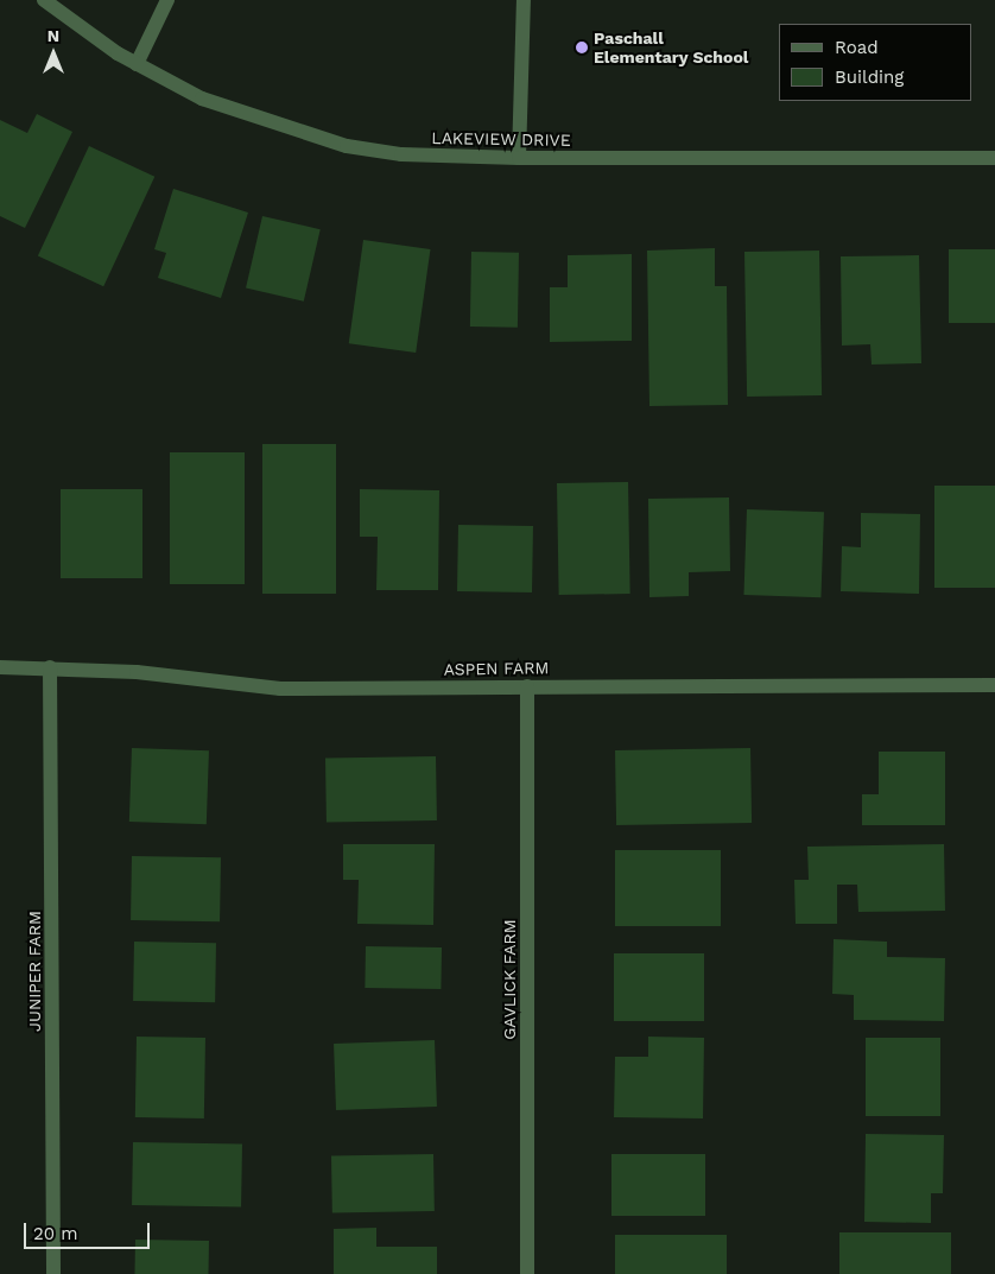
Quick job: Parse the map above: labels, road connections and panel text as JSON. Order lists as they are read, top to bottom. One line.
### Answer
{"streets":{"street":["LAKEVIEW DRIVE","ASPEN FARM","JUNIPER FARM","GAVLICK FARM"]},"crossings":[["ASPEN FARM","JUNIPER FARM"],["ASPEN FARM","GAVLICK FARM"]],"places":["Paschall Elementary School"],"legend":["Road","Building"],"scale_bar":"20 m","north":"top"}
